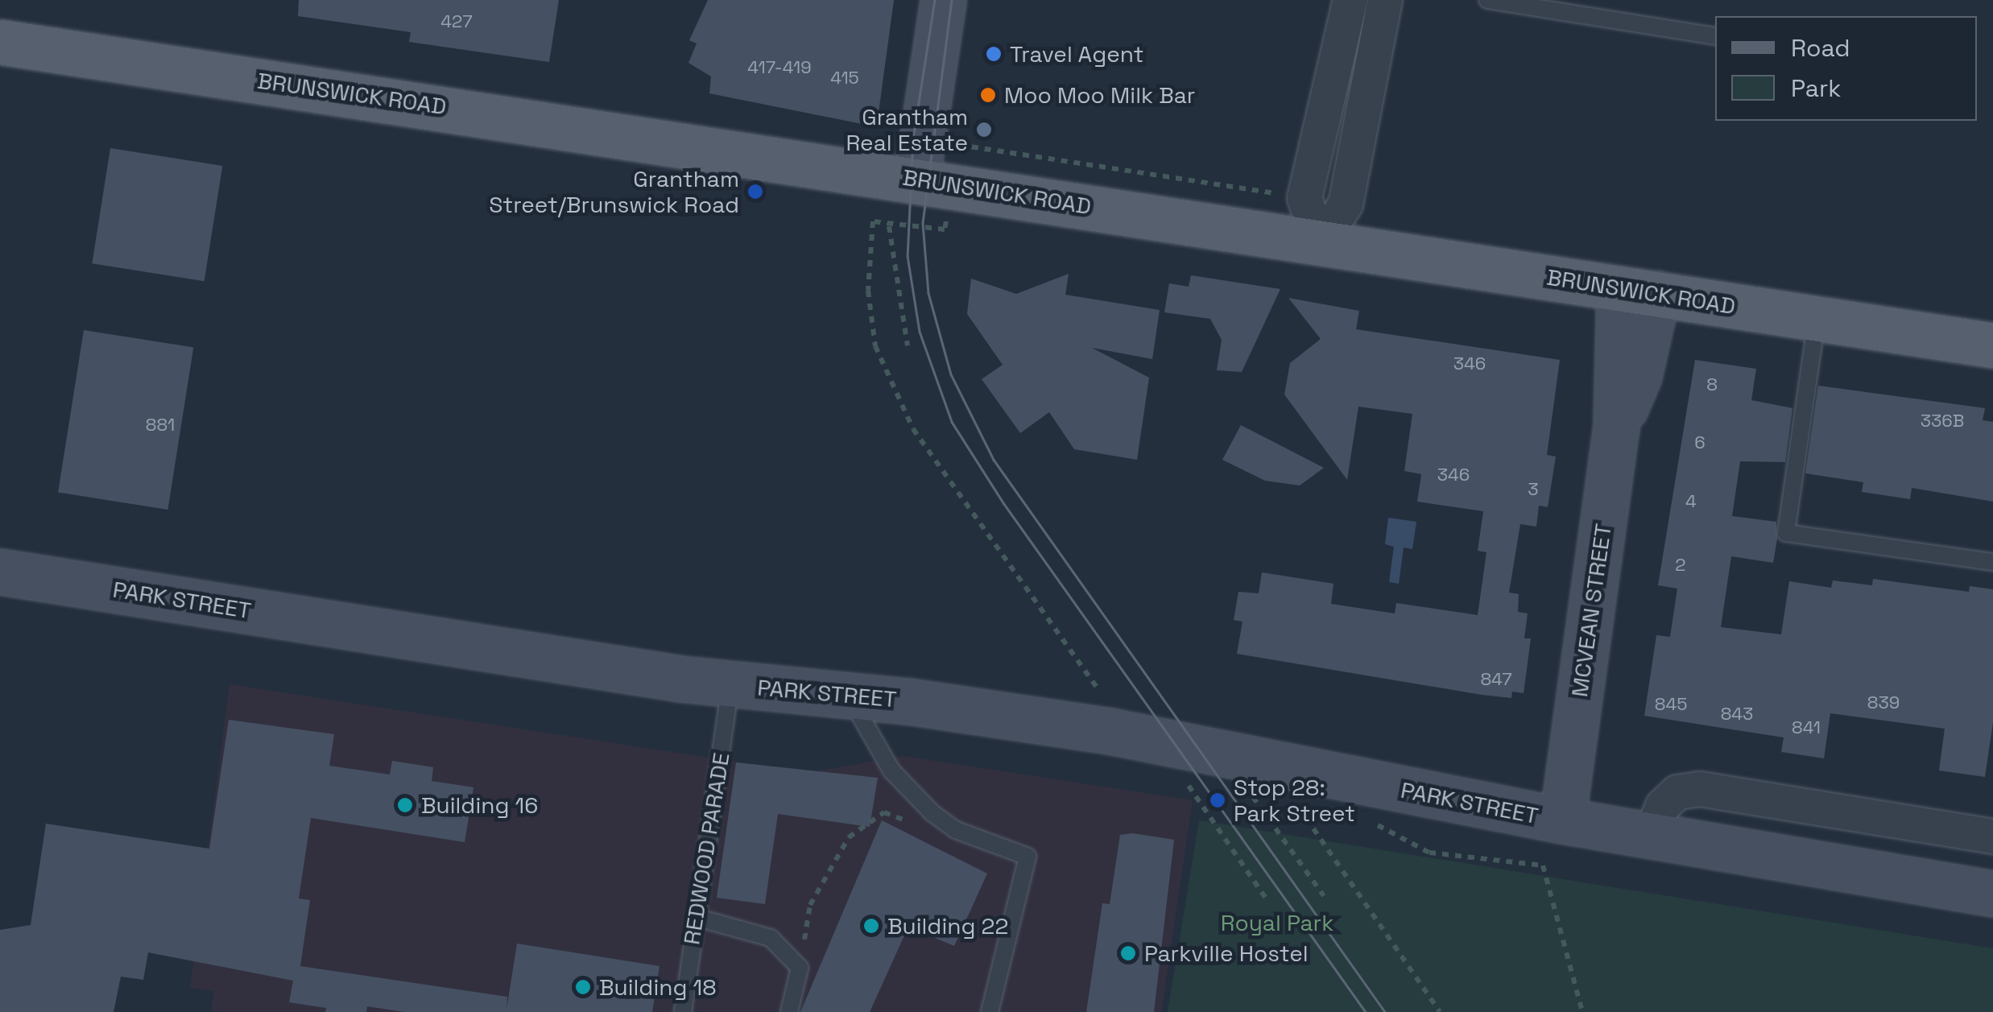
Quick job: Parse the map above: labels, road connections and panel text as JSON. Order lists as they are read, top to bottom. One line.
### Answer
{"streets":{"main road":["BRUNSWICK ROAD"],"street":["PARK STREET","MCVEAN STREET"],"lane":["REDWOOD PARADE"]},"crossings":[["BRUNSWICK ROAD","MCVEAN STREET"],["PARK STREET","MCVEAN STREET"],["PARK STREET","REDWOOD PARADE"]],"parks":["Royal Park"],"places":["Travel Agent","Moo Moo Milk Bar","Grantham Real Estate","Grantham Street/Brunswick Road","Stop 28: Park Street","Building 16","Building 22","Parkville Hostel","Building 18"],"house_numbers":["427","417-419","415","346","8","336B","881","6","346","3","4","2","847","839","845","843","841"],"legend":["Road","Park"]}
